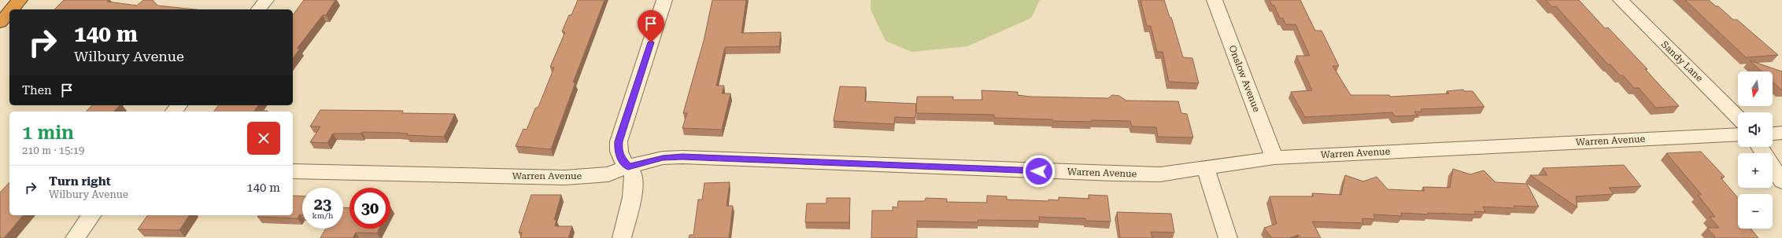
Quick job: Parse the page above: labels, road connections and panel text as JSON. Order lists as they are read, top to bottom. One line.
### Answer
{"streets":{"street":["Sandy Lane","Onslow Avenue","Warren Avenue"]},"crossings":[["Onslow Avenue","Warren Avenue"]],"north":"bottom","page":{"turn":["140 m","Wilbury Avenue"],"map_buttons":["+","−"],"then":"Then","heading":["1 min","210 m · 15:19"],"list":[{"name":"Turn right","note":"Wilbury Avenue","value":"140 m"}],"speed":"23 km/h","limit":"30"}}
